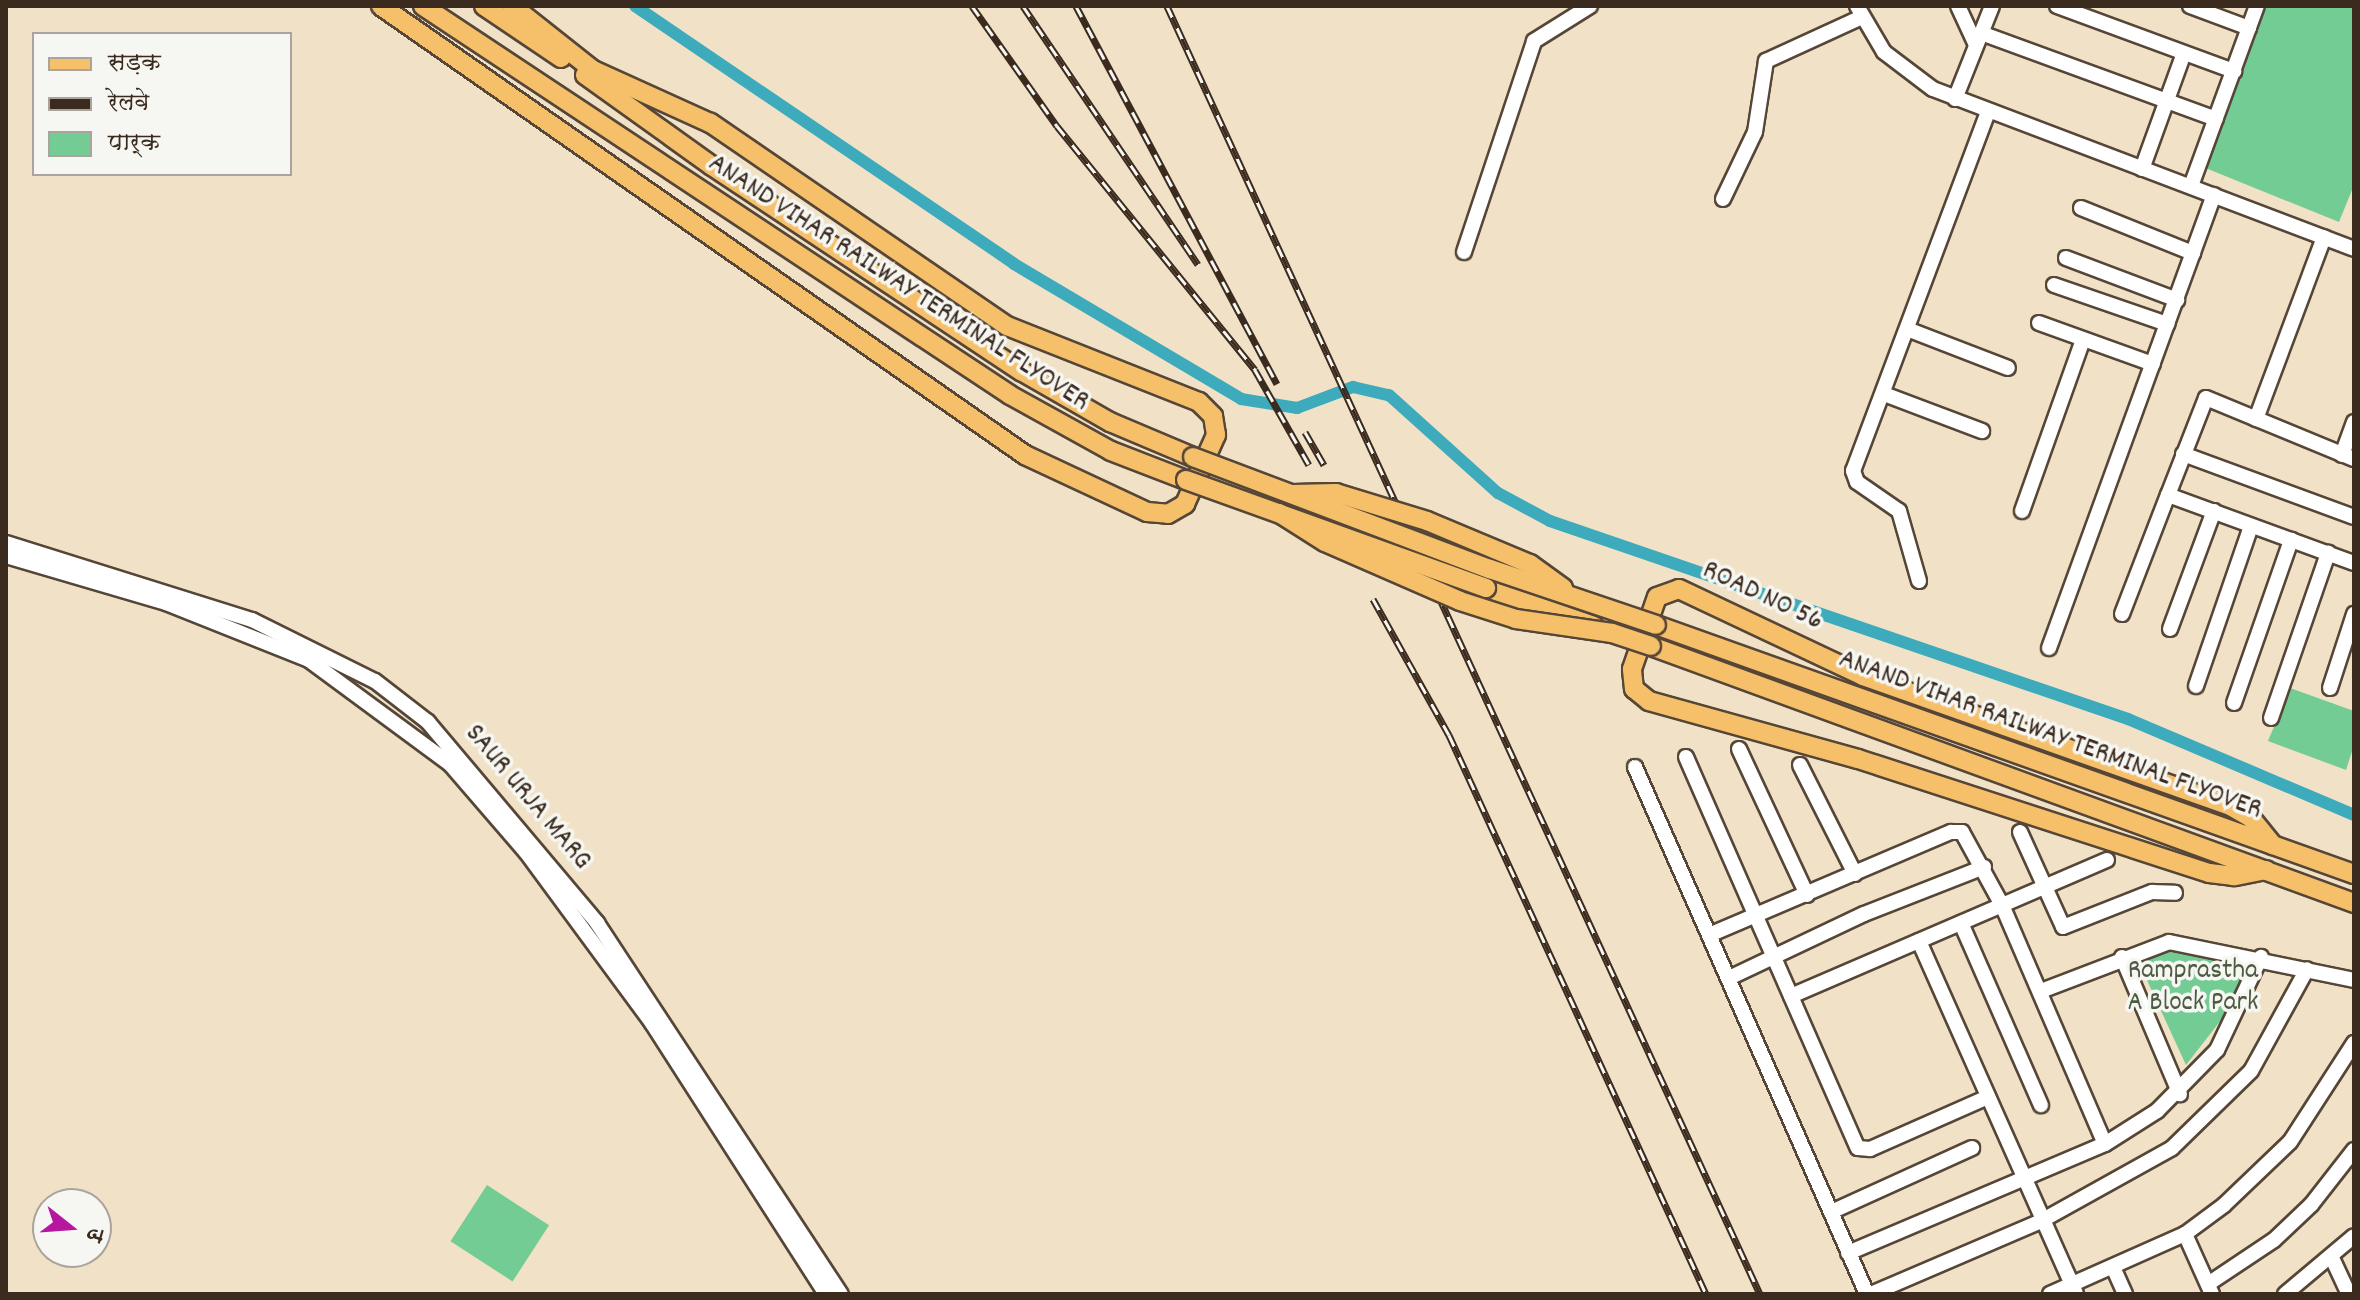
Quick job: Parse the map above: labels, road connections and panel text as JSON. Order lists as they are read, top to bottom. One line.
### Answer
{"streets":{"main road":["ANAND VIHAR RAILWAY TERMINAL FLYOVER","ROAD NO 56"],"street":["SAUR URJA MARG"]},"crossings":[["ANAND VIHAR RAILWAY TERMINAL FLYOVER","ROAD NO 56"]],"parks":["Ramprastha A Block Park"],"legend":["सड़क","रेलवे","पार्क"],"north":"right"}
